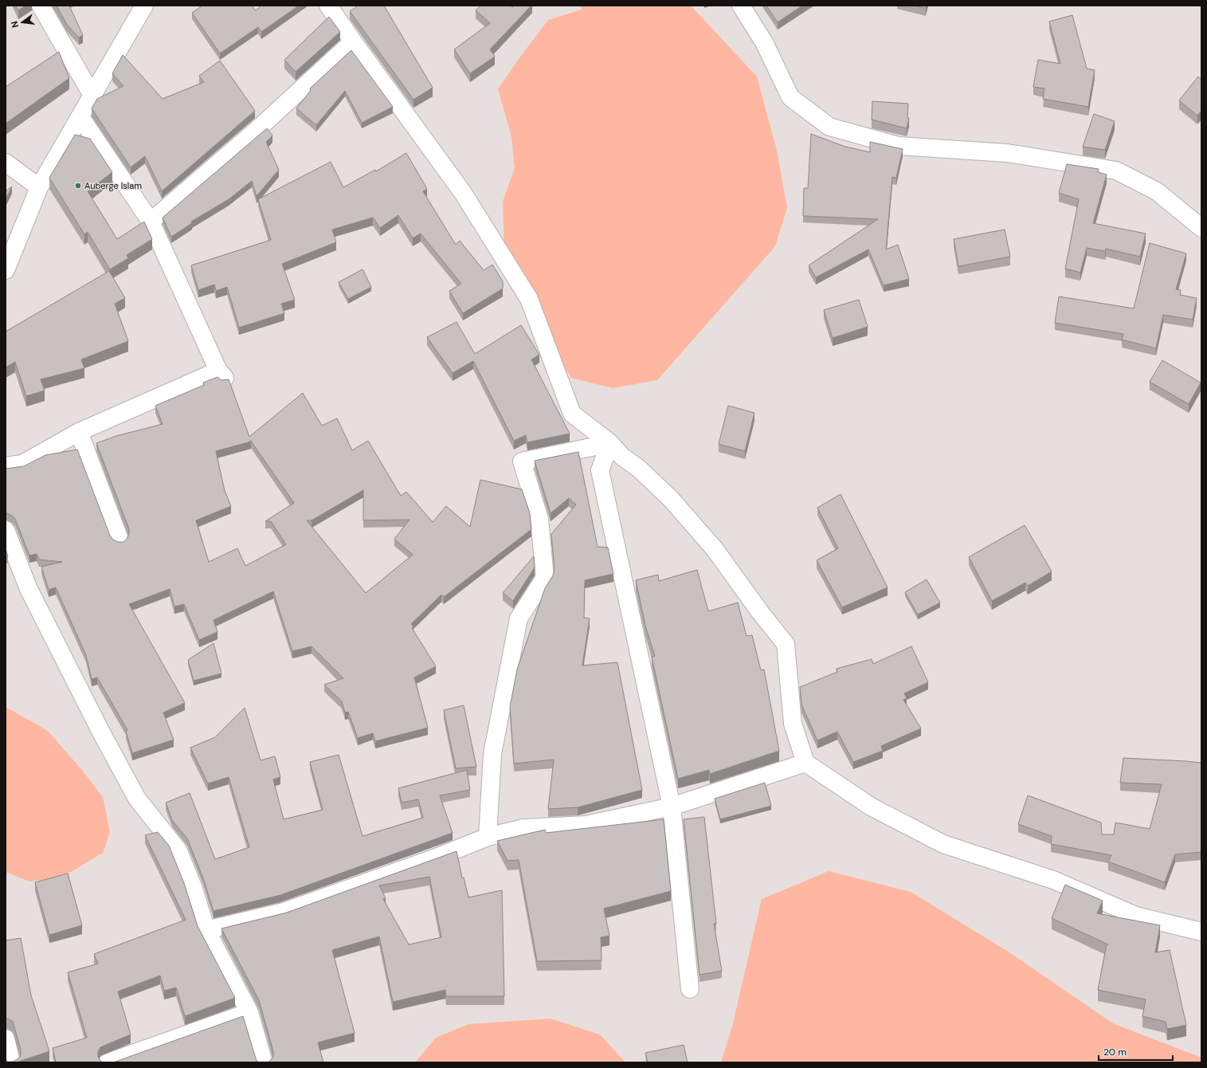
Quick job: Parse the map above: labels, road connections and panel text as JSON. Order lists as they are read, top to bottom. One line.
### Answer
{"places":["Auberge Islam"],"scale_bar":"20 m","north":"left"}
